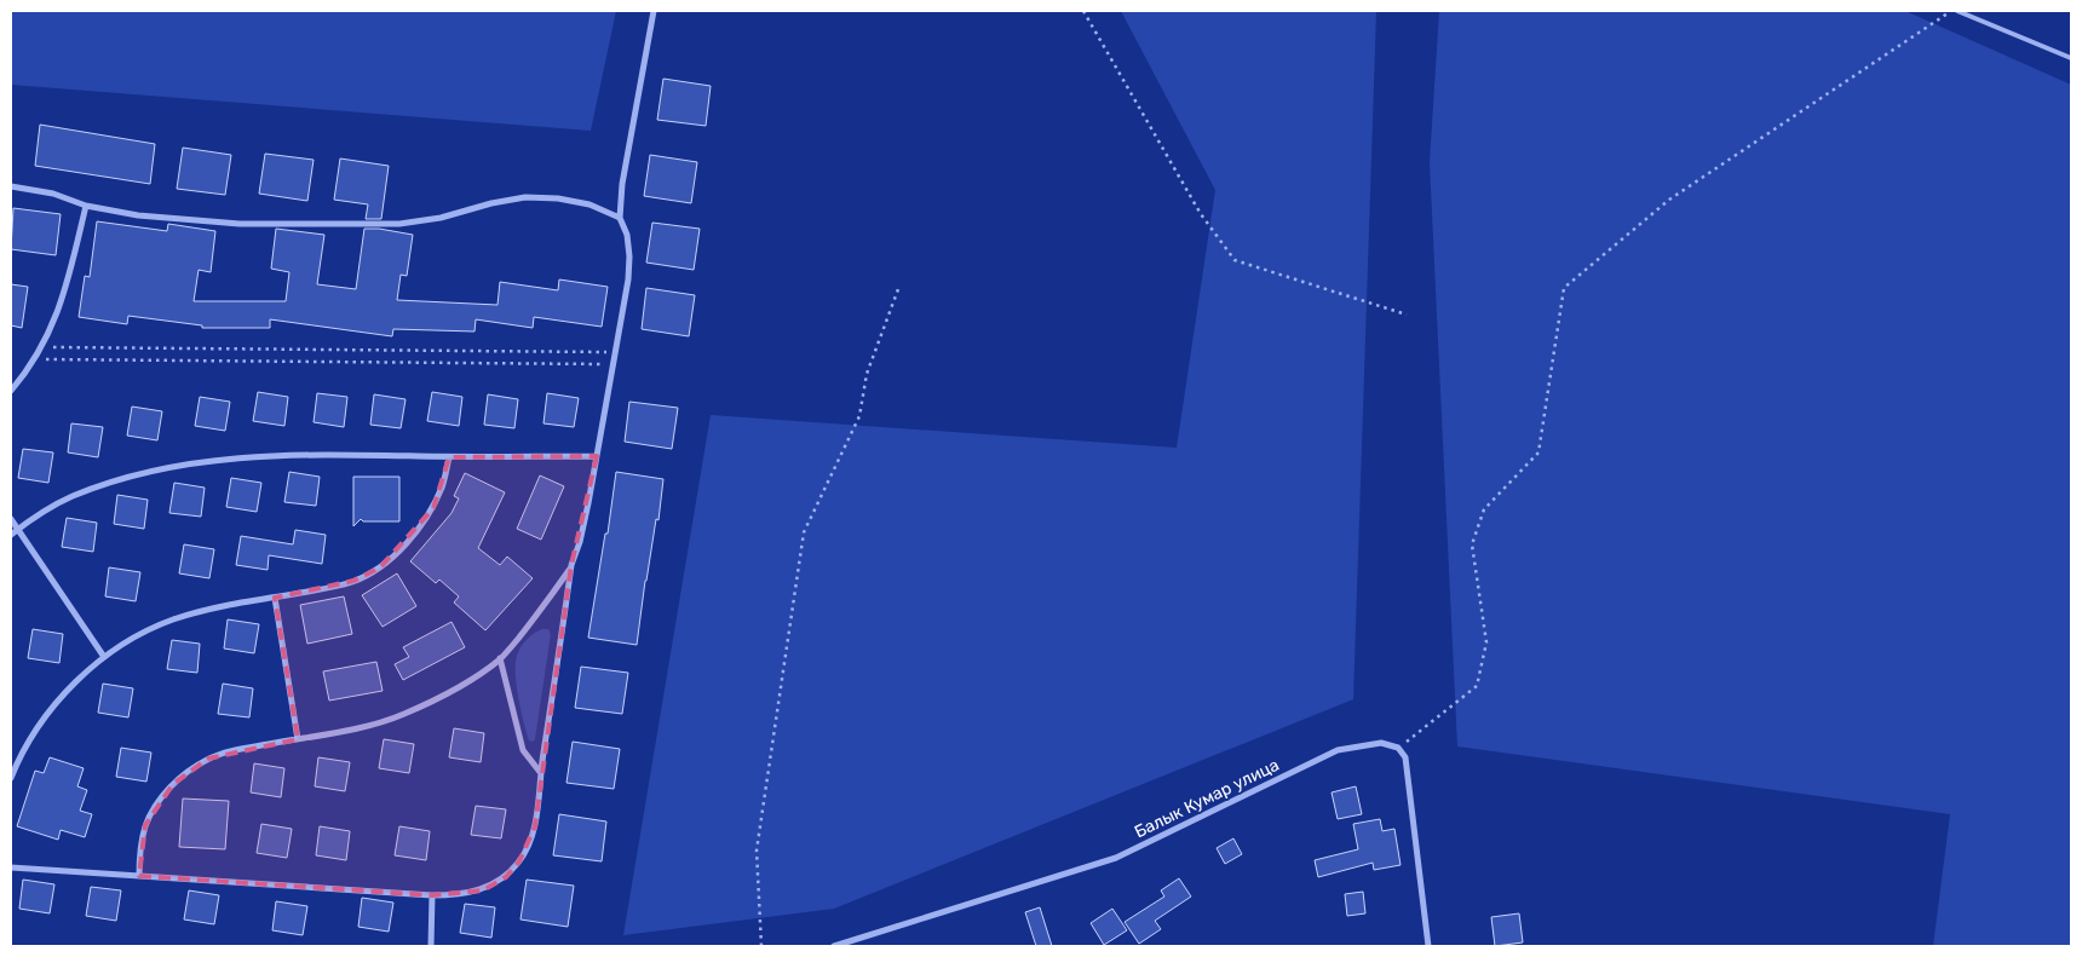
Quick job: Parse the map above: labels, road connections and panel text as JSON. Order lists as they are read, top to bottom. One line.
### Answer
{"streets":{"street":["Балык Кумар улица"]}}
